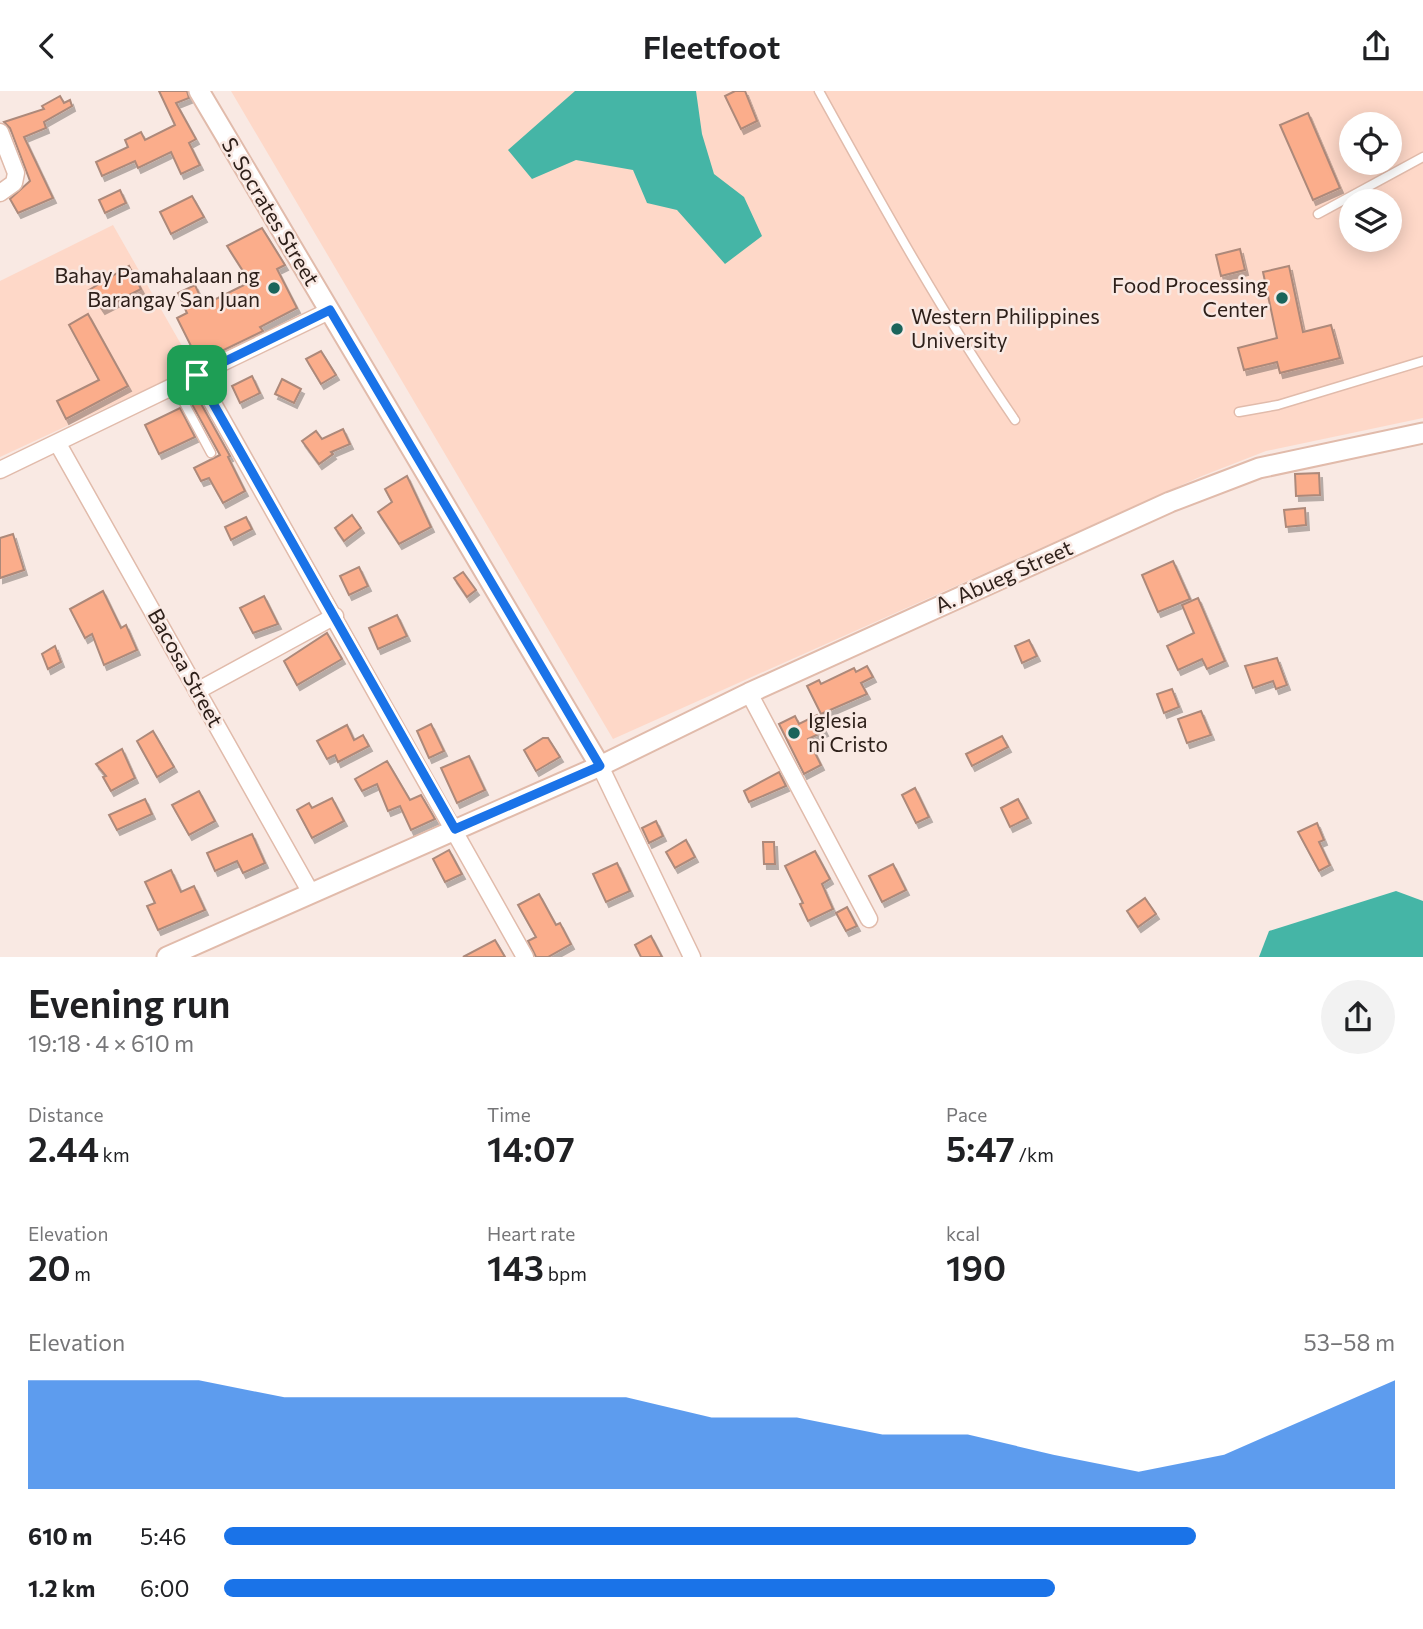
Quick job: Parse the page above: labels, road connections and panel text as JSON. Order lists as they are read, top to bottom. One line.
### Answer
{"streets":{"street":["S. Socrates Street","A. Abueg Street","Bacosa Street"]},"crossings":[["S. Socrates Street","A. Abueg Street"],["A. Abueg Street","Bacosa Street"]],"places":["Bahay Pamahalaan ng Barangay San Juan","Food Processing Center","Western Philippines University","Iglesia ni Cristo"],"page":{"header":"Fleetfoot","heading":["Evening run","19:18 · 4 × 610 m"],"stats":[["Distance","2.44 km"],["Time","14:07"],["Pace","5:47 /km"],["Elevation","20 m"],["Heart rate","143 bpm"],["kcal","190"]],"chart":["Elevation","53–58 m"],"list":[{"name":"610 m","note":"5:46"},{"name":"1.2 km","note":"6:00"}]}}
